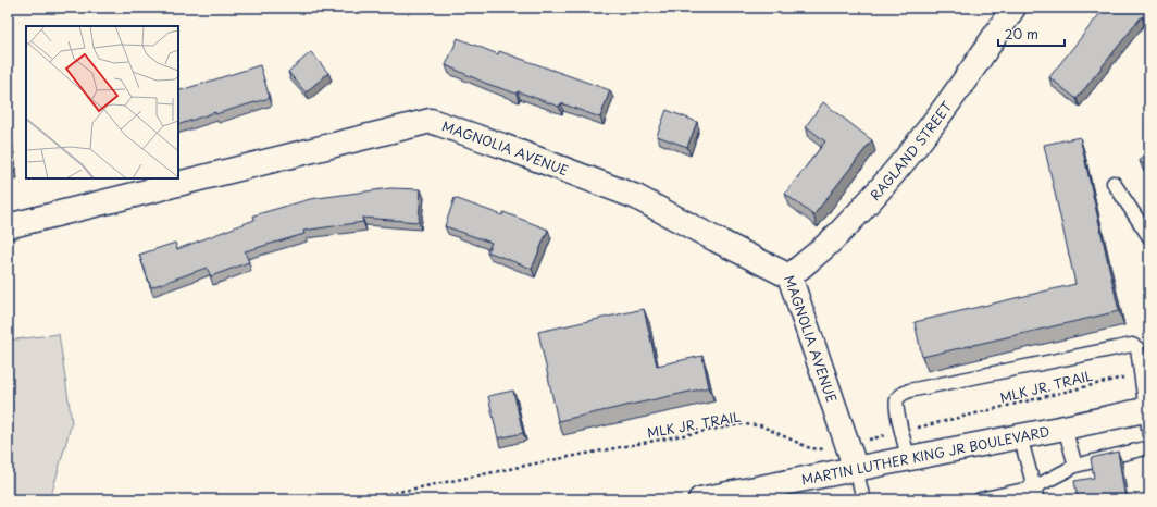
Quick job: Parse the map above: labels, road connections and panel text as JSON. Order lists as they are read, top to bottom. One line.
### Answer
{"streets":{"street":["MAGNOLIA AVENUE","RAGLAND STREET","MARTIN LUTHER KING JR BOULEVARD"],"path":["MLK JR. TRAIL"]},"crossings":[["MAGNOLIA AVENUE","RAGLAND STREET"],["MAGNOLIA AVENUE","MLK JR. TRAIL"],["MAGNOLIA AVENUE","MARTIN LUTHER KING JR BOULEVARD"]],"scale_bar":"20 m"}
